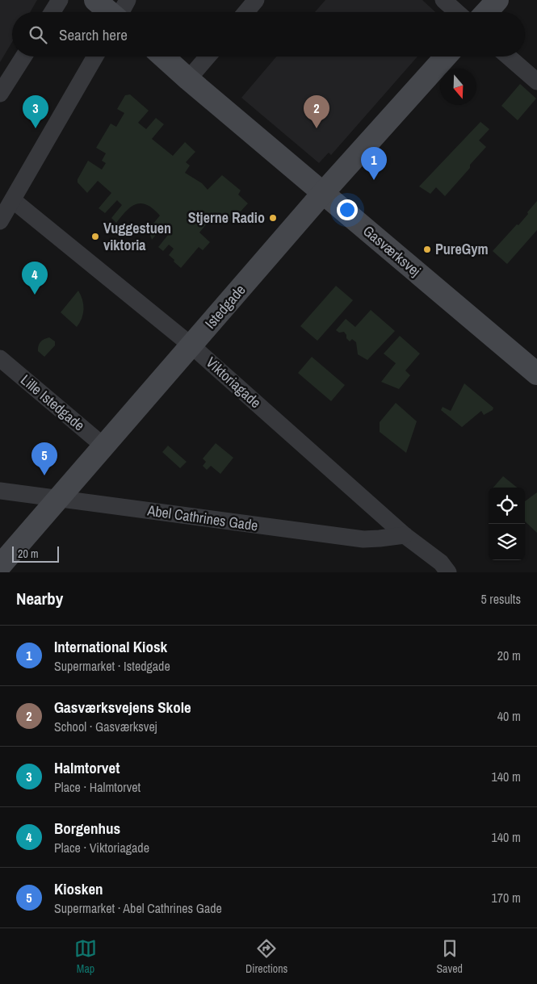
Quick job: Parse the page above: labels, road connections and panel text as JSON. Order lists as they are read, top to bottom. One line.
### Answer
{"streets":{"street":["Gasværksvej","Istedgade","Viktoriagade","Lille Istedgade","Abel Cathrines Gade"]},"crossings":[["Gasværksvej","Istedgade"],["Istedgade","Viktoriagade"],["Istedgade","Lille Istedgade"],["Istedgade","Abel Cathrines Gade"],["Viktoriagade","Abel Cathrines Gade"]],"places":["Stjerne Radio","Vuggestuen viktoria","PureGym"],"scale_bar":"20 m","north":"bottom","page":{"search":"Search here","pins":["2","3","1","4","5"],"scale":"20 m","heading":["Nearby","5 results"],"list":[{"mark":"1","name":"International Kiosk","note":"Supermarket · Istedgade","value":"20 m"},{"mark":"2","name":"Gasværksvejens Skole","note":"School · Gasværksvej","value":"40 m"},{"mark":"3","name":"Halmtorvet","note":"Place · Halmtorvet","value":"140 m"},{"mark":"4","name":"Borgenhus","note":"Place · Viktoriagade","value":"140 m"},{"mark":"5","name":"Kiosken","note":"Supermarket · Abel Cathrines Gade","value":"170 m"}],"nav":["Map","Directions","Saved"]}}
